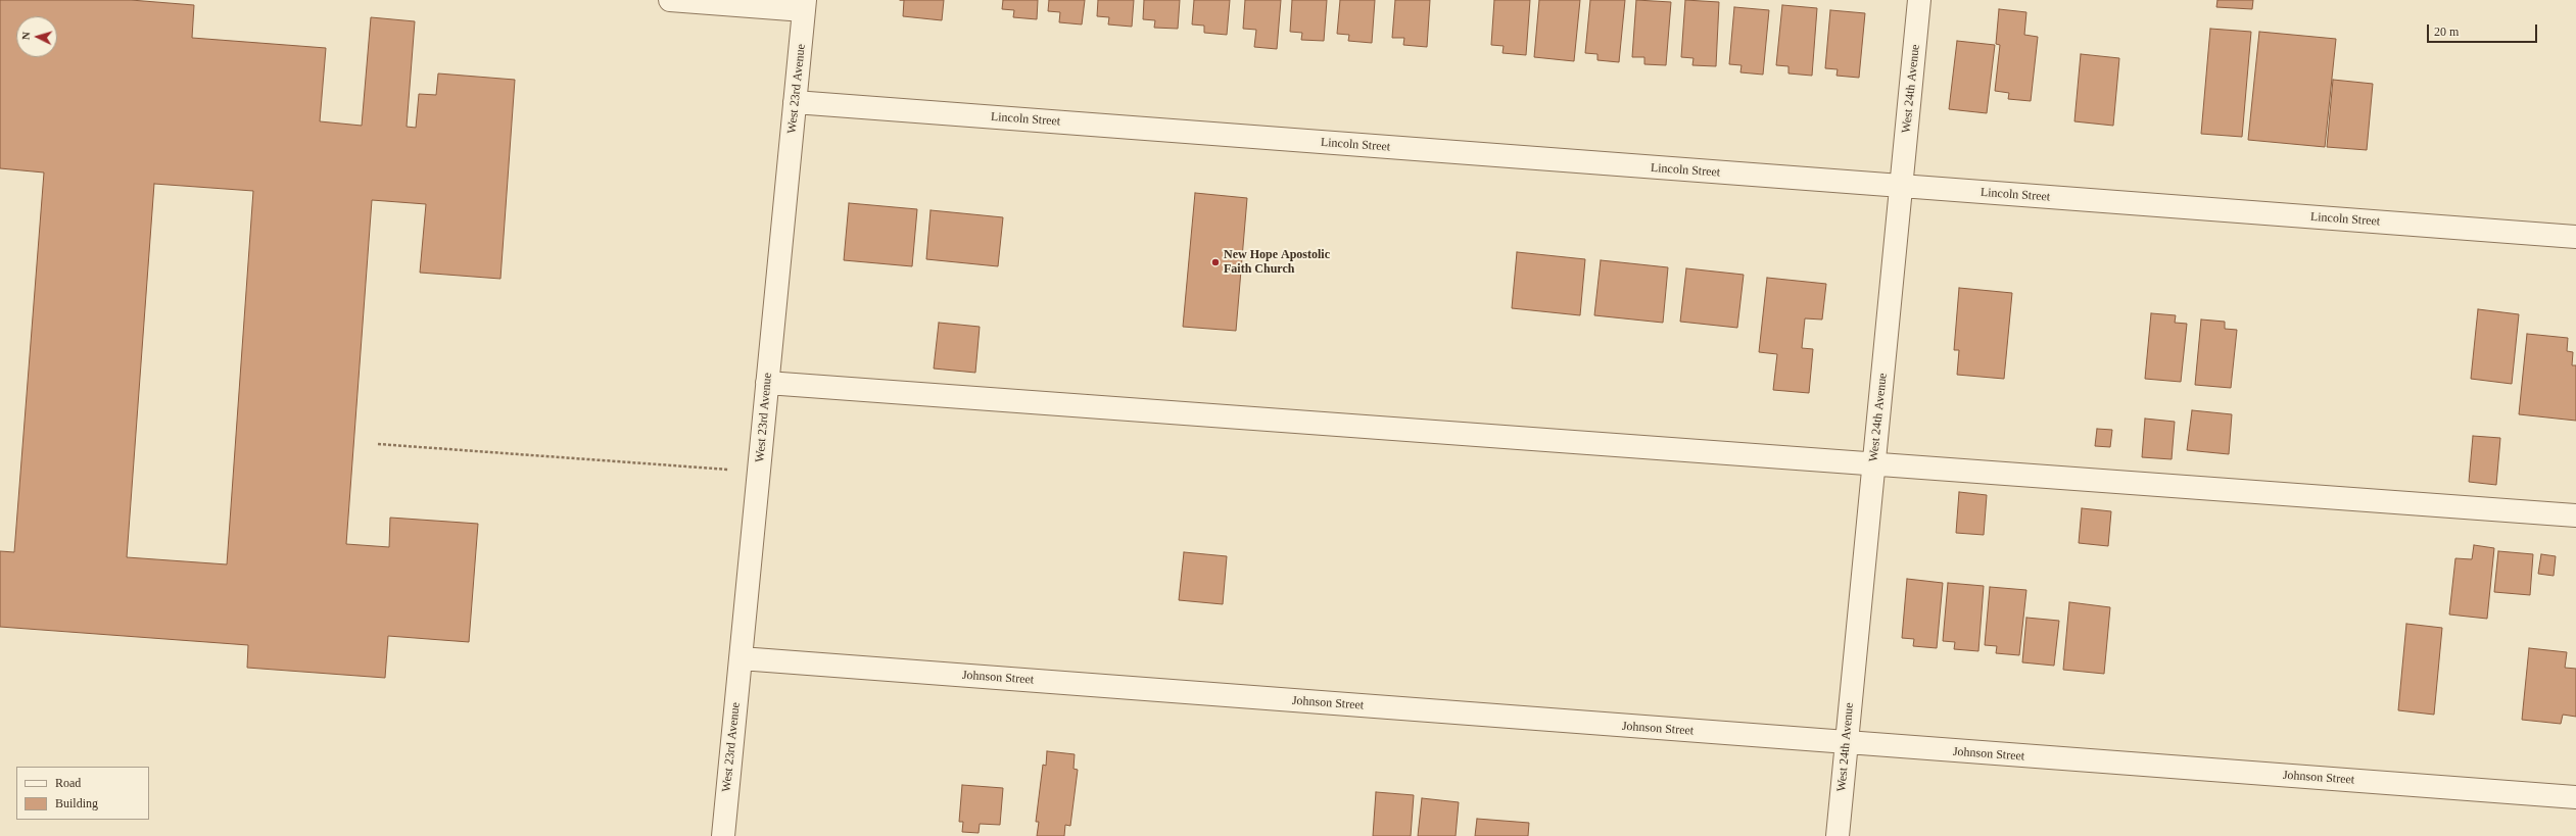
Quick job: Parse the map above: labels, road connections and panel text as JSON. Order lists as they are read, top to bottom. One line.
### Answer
{"streets":{"street":["West 23rd Avenue","West 24th Avenue","Lincoln Street","Johnson Street"]},"crossings":[["West 23rd Avenue","Lincoln Street"],["West 23rd Avenue","Johnson Street"],["West 24th Avenue","Lincoln Street"],["West 24th Avenue","Johnson Street"]],"places":["New Hope Apostolic Faith Church"],"legend":["Road","Building"],"scale_bar":"20 m","north":"left"}
